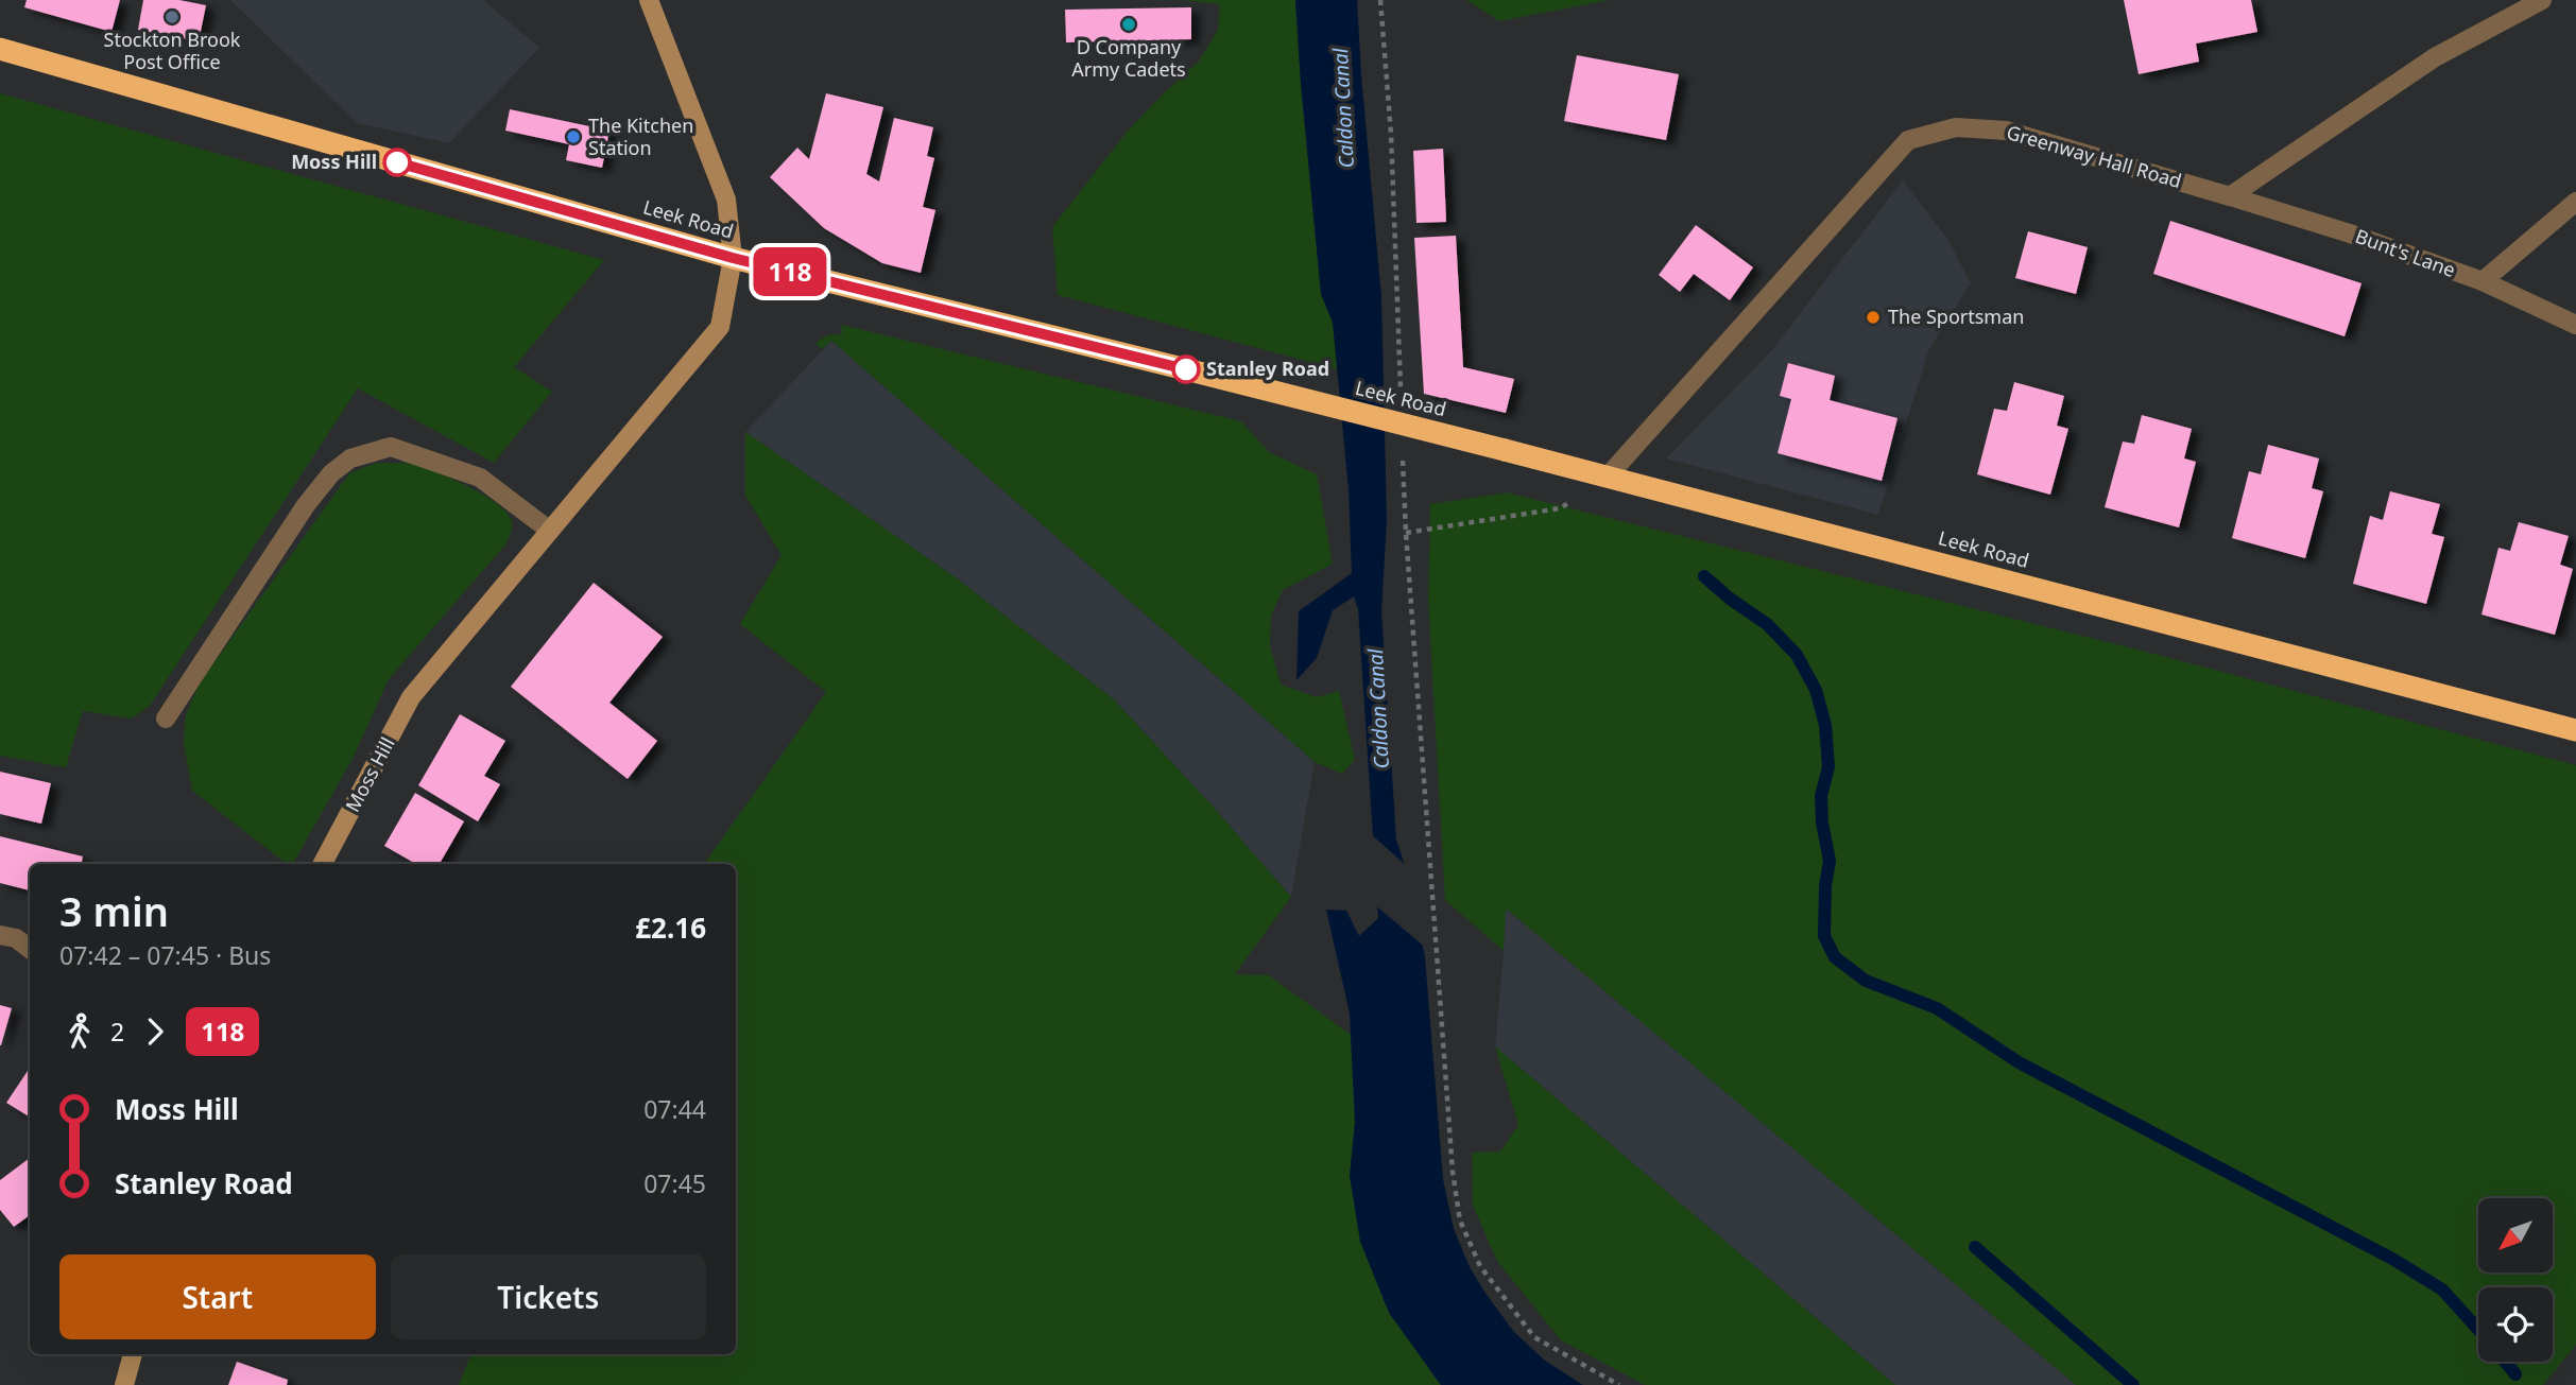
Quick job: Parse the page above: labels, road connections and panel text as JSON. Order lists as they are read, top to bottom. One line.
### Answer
{"streets":{"highway":["Leek Road"],"street":["Greenway Hall Road","Bunt's Lane","Moss Hill"]},"crossings":[["Greenway Hall Road","Leek Road"],["Greenway Hall Road","Bunt's Lane"],["Leek Road","Moss Hill"]],"water":["Caldon Canal"],"places":["Stockton Brook Post Office","D Company Army Cadets","The Kitchen Station","Moss Hill","The Sportsman","Stanley Road"],"lines":["bus line 118"],"north":"bottom left","page":{"on_map":"118","heading":["3 min","07:42 – 07:45 · Bus","£2.16"],"legs":["2","118"],"list":[{"name":"Moss Hill","value":"07:44"},{"name":"Stanley Road","value":"07:45"}],"buttons":["Start","Tickets"]}}
